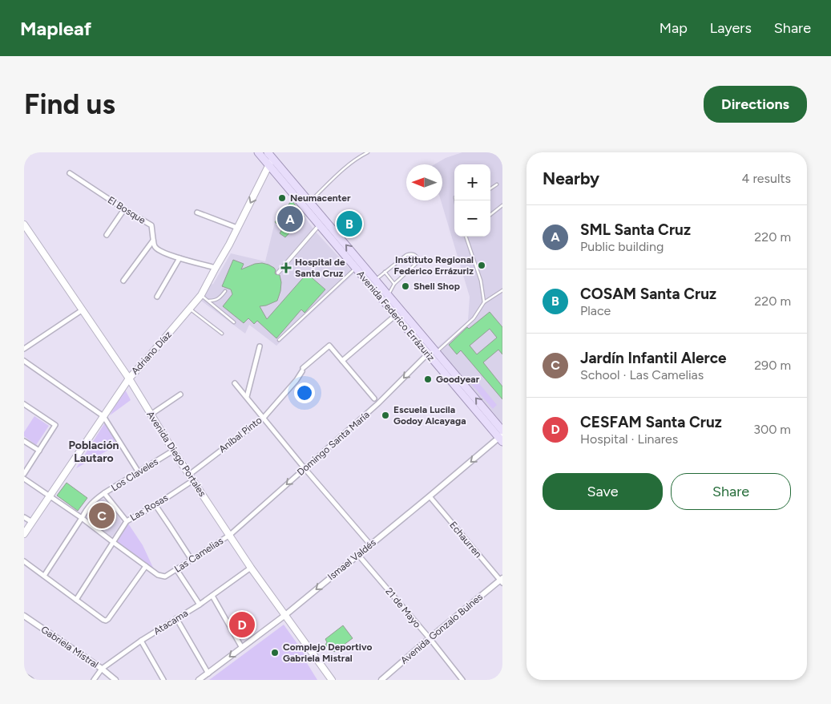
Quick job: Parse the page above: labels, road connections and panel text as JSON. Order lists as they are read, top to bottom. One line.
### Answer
{"streets":{"main road":["Avenida Federico Errázuriz","Adriano Díaz","Avenida Diego Portales"],"street":["El Bosque","Aníbal Pinto","Domingo Santa María","Los Claveles","Las Rosas","Echaurren","Las Camelias","Ismael Valdés","21 de Mayo","Atacama","Avenida Gonzalo Bulnes","Gabriela Mistral"]},"crossings":[["El Bosque","Adriano Díaz"],["Avenida Federico Errázuriz","Adriano Díaz"],["Avenida Federico Errázuriz","Domingo Santa María"],["Avenida Federico Errázuriz","Ismael Valdés"],["Adriano Díaz","Avenida Diego Portales"],["Adriano Díaz","Las Camelias"],["Aníbal Pinto","Avenida Diego Portales"],["Domingo Santa María","Avenida Diego Portales"],["Domingo Santa María","Las Camelias"],["Avenida Diego Portales","Los Claveles"],["Avenida Diego Portales","Las Rosas"],["Avenida Diego Portales","Las Camelias"],["Avenida Diego Portales","Ismael Valdés"],["Avenida Diego Portales","Atacama"],["Los Claveles","Las Camelias"],["Las Rosas","Las Camelias"],["Echaurren","Ismael Valdés"],["Echaurren","Avenida Gonzalo Bulnes"],["Ismael Valdés","21 de Mayo"],["21 de Mayo","Avenida Gonzalo Bulnes"],["Atacama","Gabriela Mistral"]],"one_way":["Domingo Santa María","Ismael Valdés"],"districts":["Población Lautaro"],"places":{"other":["Neumacenter","Instituto Regional Federico Errázuriz","Shell Shop","Goodyear","Escuela Lucila Godoy Alcayaga","Complejo Deportivo Gabriela Mistral"],"health":["Hospital de Santa Cruz"]},"north":"left","page":{"header":"Mapleaf","nav":["Map","Layers","Share"],"buttons":["Directions",["Save","Share"]],"title":"Find us","heading":["Nearby","4 results"],"map_buttons":["+","−"],"pins":["A","B","C","D"],"list":[{"mark":"A","name":"SML Santa Cruz","note":"Public building","value":"220 m"},{"mark":"B","name":"COSAM Santa Cruz","note":"Place","value":"220 m"},{"mark":"C","name":"Jardín Infantil Alerce","note":"School · Las Camelias","value":"290 m"},{"mark":"D","name":"CESFAM Santa Cruz","note":"Hospital · Linares","value":"300 m"}]}}
